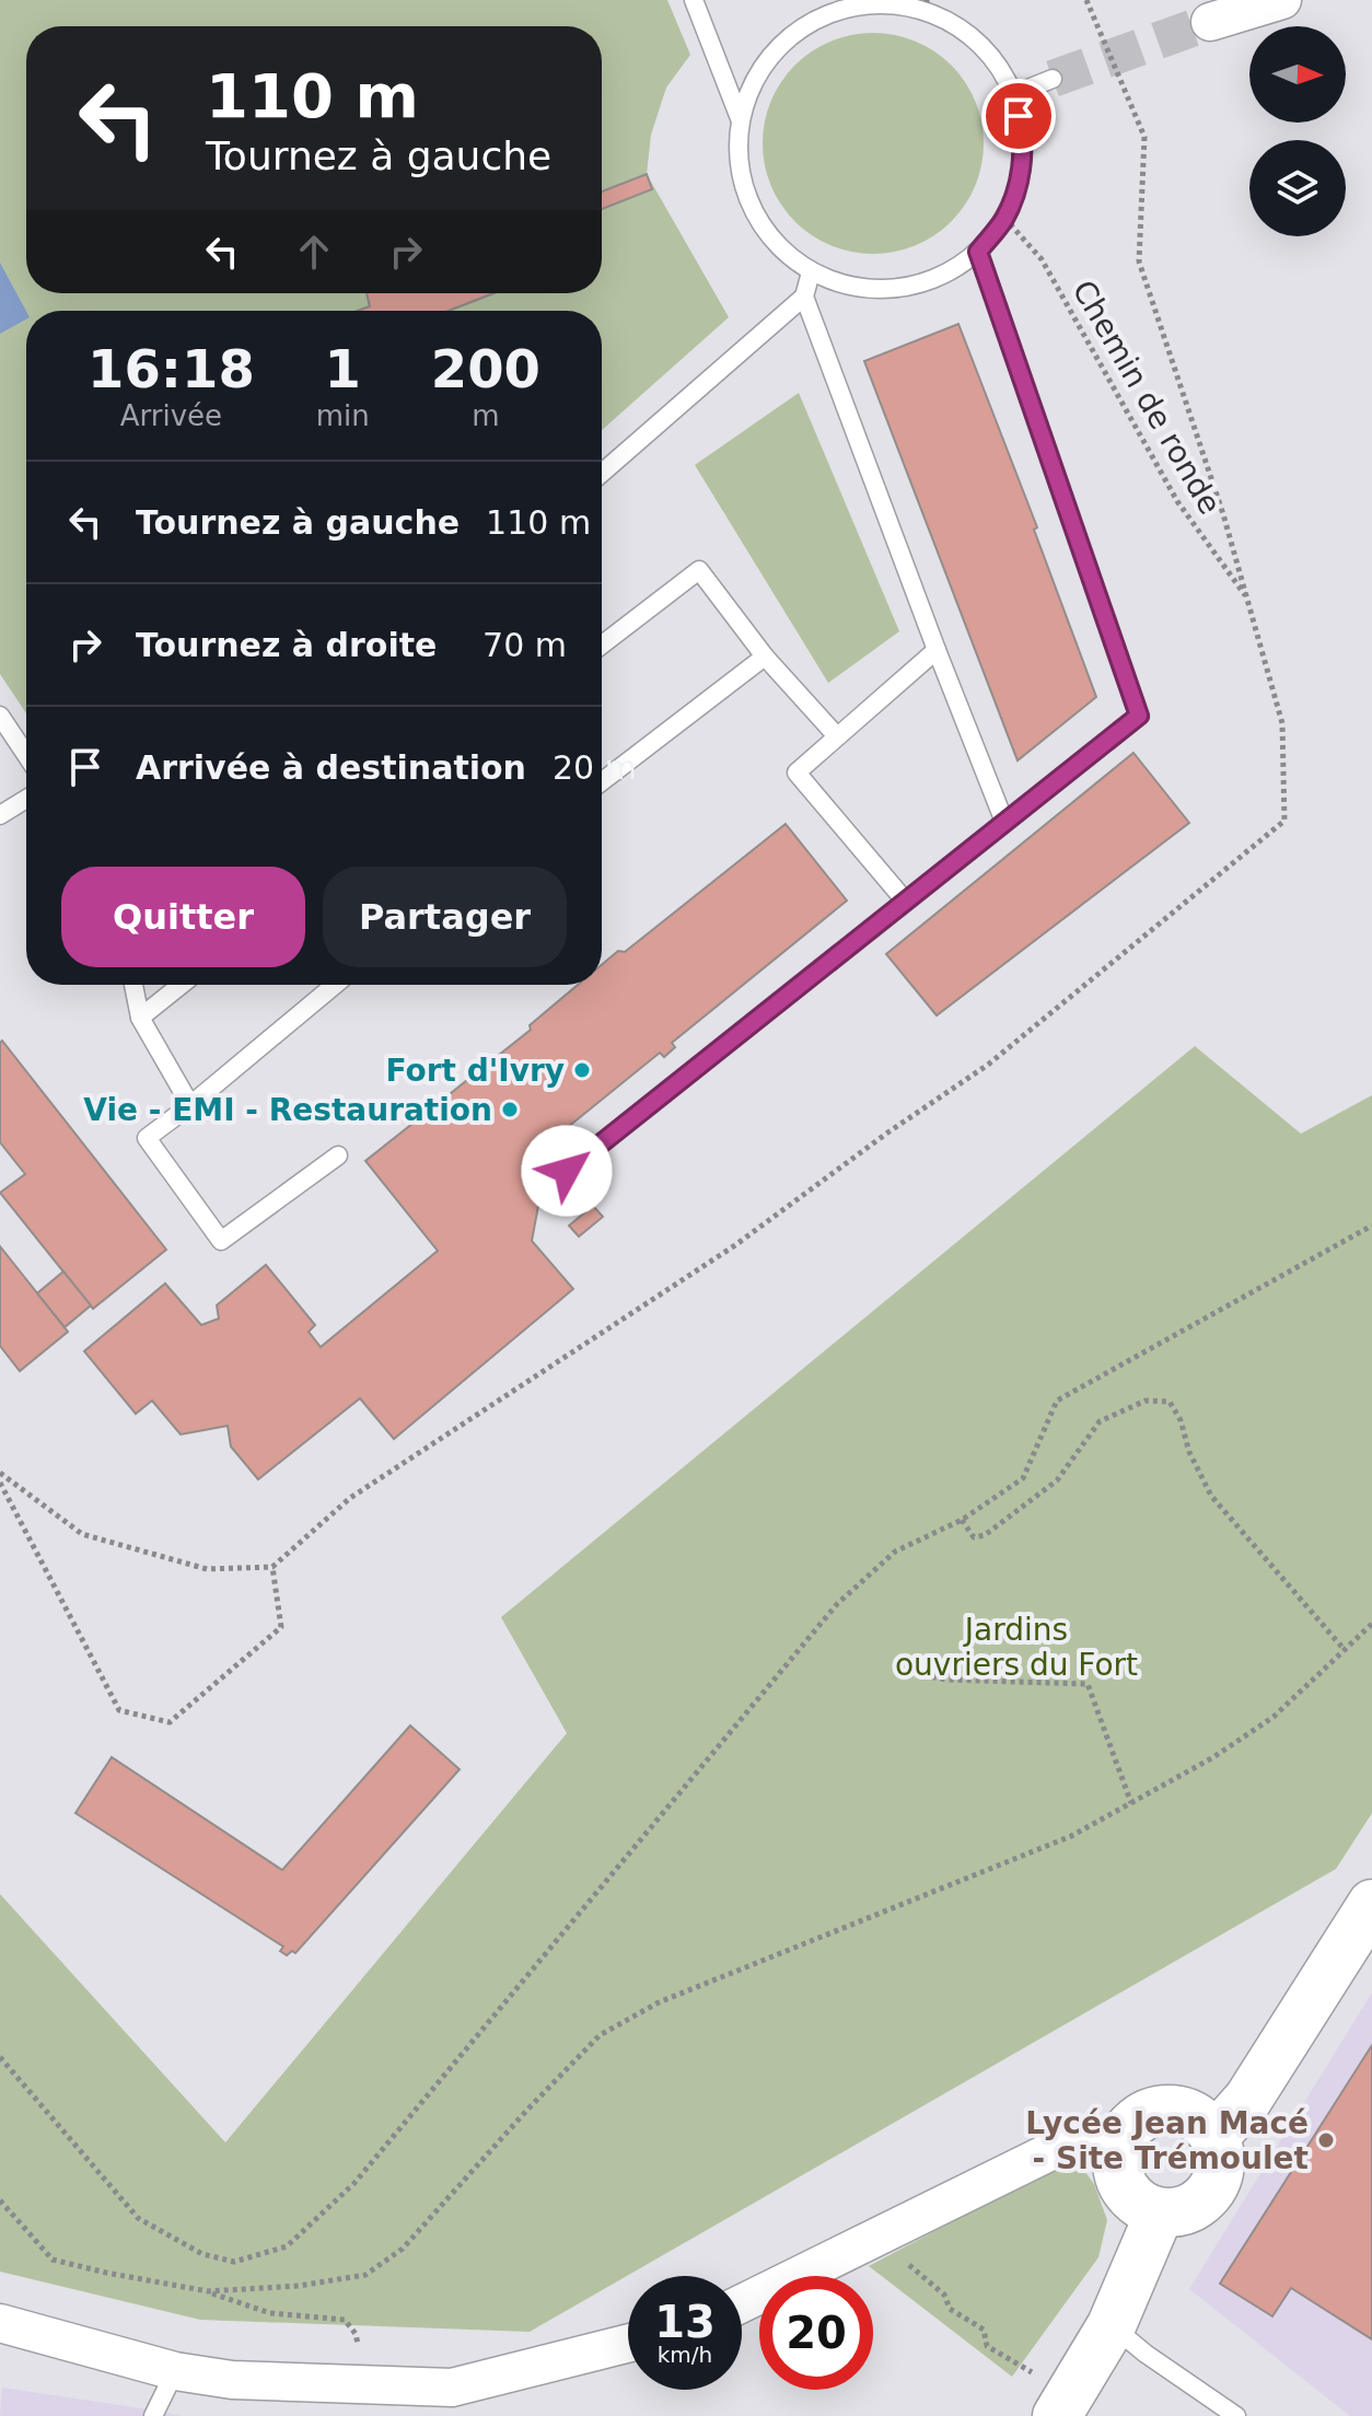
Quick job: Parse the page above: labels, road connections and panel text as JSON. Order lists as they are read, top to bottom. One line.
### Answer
{"streets":{"path":["Chemin de ronde"]},"parks":["Jardins ouvriers du Fort"],"places":["Fort d'Ivry","Vie - EMI - Restauration","Lycée Jean Macé - Site Trémoulet"],"north":"right","page":{"turn":["110 m","Tournez à gauche"],"eta":["16:18","Arrivée","1","min","200","m"],"list":[{"name":"Tournez à gauche","value":"110 m"},{"name":"Tournez à droite","value":"70 m"},{"name":"Arrivée à destination","value":"20 m"}],"buttons":["Quitter","Partager"],"speed":"13 km/h","limit":"20"}}
